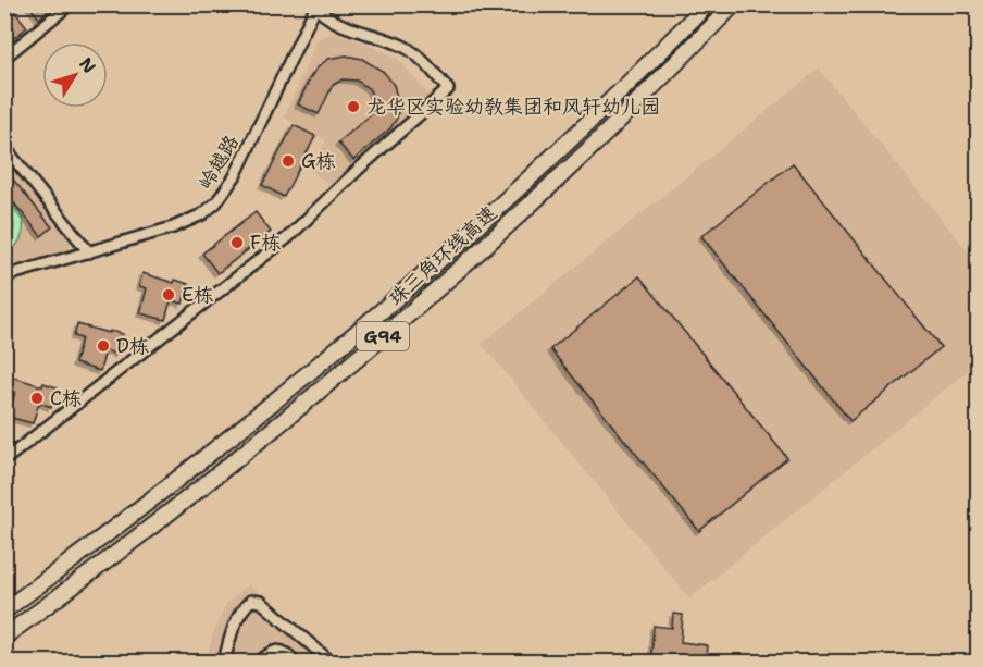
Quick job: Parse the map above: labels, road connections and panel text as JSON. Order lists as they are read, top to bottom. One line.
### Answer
{"streets":{"highway":["珠三角环线高速","G94"],"street":["岭越路"]},"places":["龙华区实验幼教集团和风轩幼儿园","G栋","F栋","E栋","D栋","C栋"],"north":"top right"}
